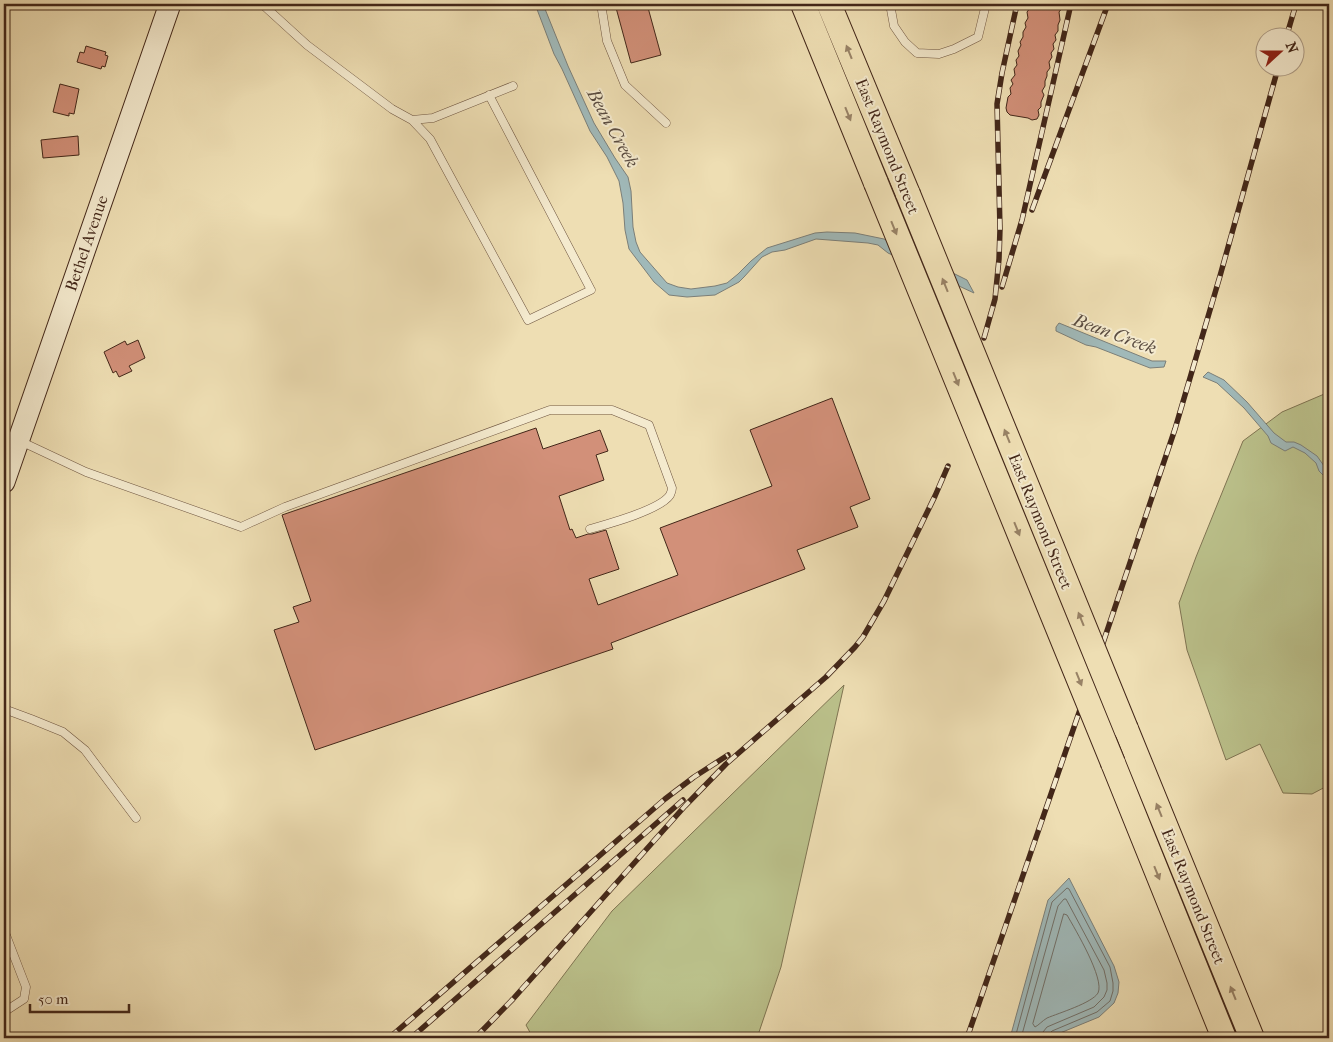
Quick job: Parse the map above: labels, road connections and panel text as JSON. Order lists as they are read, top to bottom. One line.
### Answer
{"streets":{"main road":["East Raymond Street"],"street":["Bethel Avenue"]},"water":["Bean Creek"],"scale_bar":"50 m","north":"right"}
